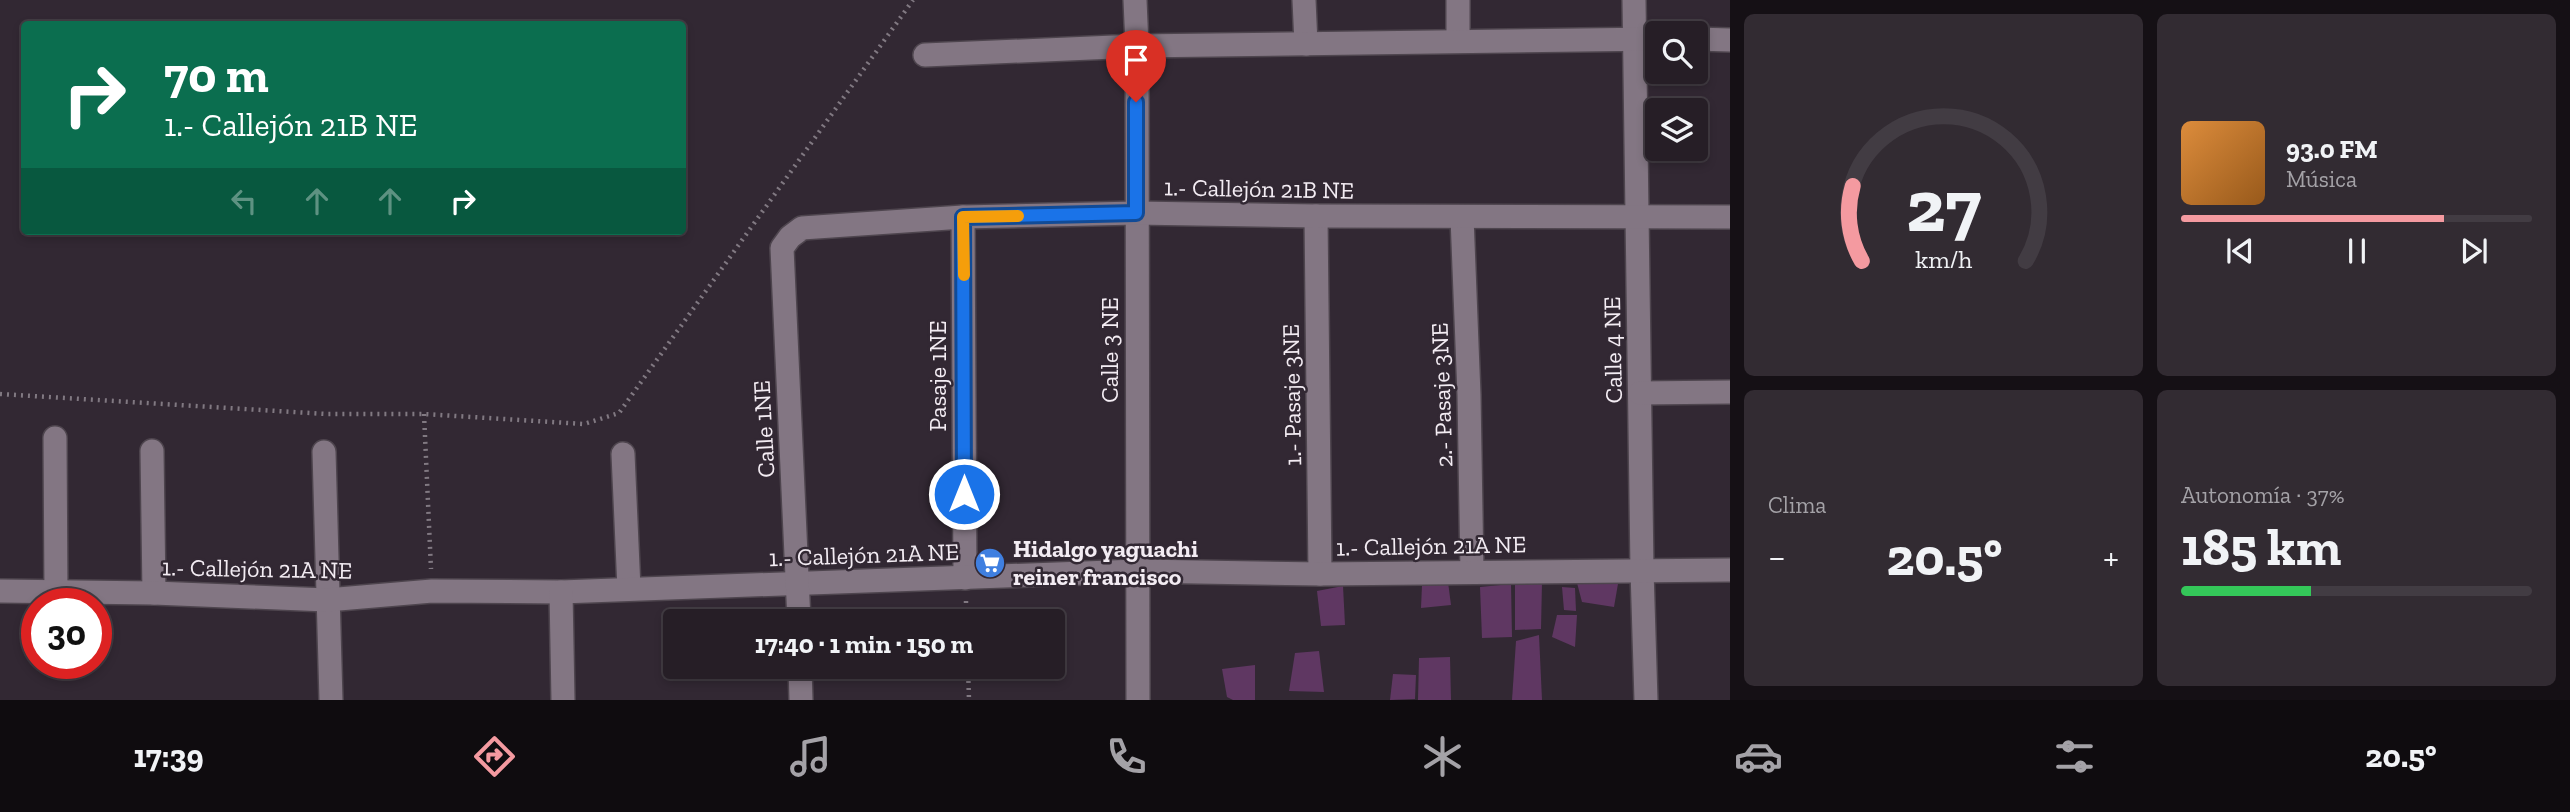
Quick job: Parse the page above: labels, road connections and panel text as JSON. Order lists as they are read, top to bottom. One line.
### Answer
{"streets":{"street":["1.- Callejón 21B NE","Calle 3 NE","Calle 4 NE","Pasaje 1NE","1.- Pasaje 3NE","2.- Pasaje 3NE","Calle 1NE","1.- Callejón 21A NE"]},"crossings":[["1.- Callejón 21B NE","Calle 3 NE"],["1.- Callejón 21B NE","Calle 4 NE"],["1.- Callejón 21B NE","Pasaje 1NE"],["1.- Callejón 21B NE","1.- Pasaje 3NE"],["1.- Callejón 21B NE","2.- Pasaje 3NE"],["1.- Callejón 21B NE","Calle 1NE"],["Calle 3 NE","1.- Callejón 21A NE"],["Calle 4 NE","1.- Callejón 21A NE"],["Pasaje 1NE","1.- Callejón 21A NE"],["1.- Pasaje 3NE","1.- Callejón 21A NE"],["2.- Pasaje 3NE","1.- Callejón 21A NE"],["Calle 1NE","1.- Callejón 21A NE"]],"places":{"supermarket":["Hidalgo yaguachi reiner francisco"]},"page":{"turn":["70 m","1.- Callejón 21B NE"],"song":["93.0 FM","Música"],"tile":["Clima",["Autonomía · 37%","185 km"]],"heat":["−","20.5°","+"],"limit":"30","trip":"17:40 · 1 min · 150 m","tabs":["17:39","20.5°"],"gauge":["27","km/h"]}}
